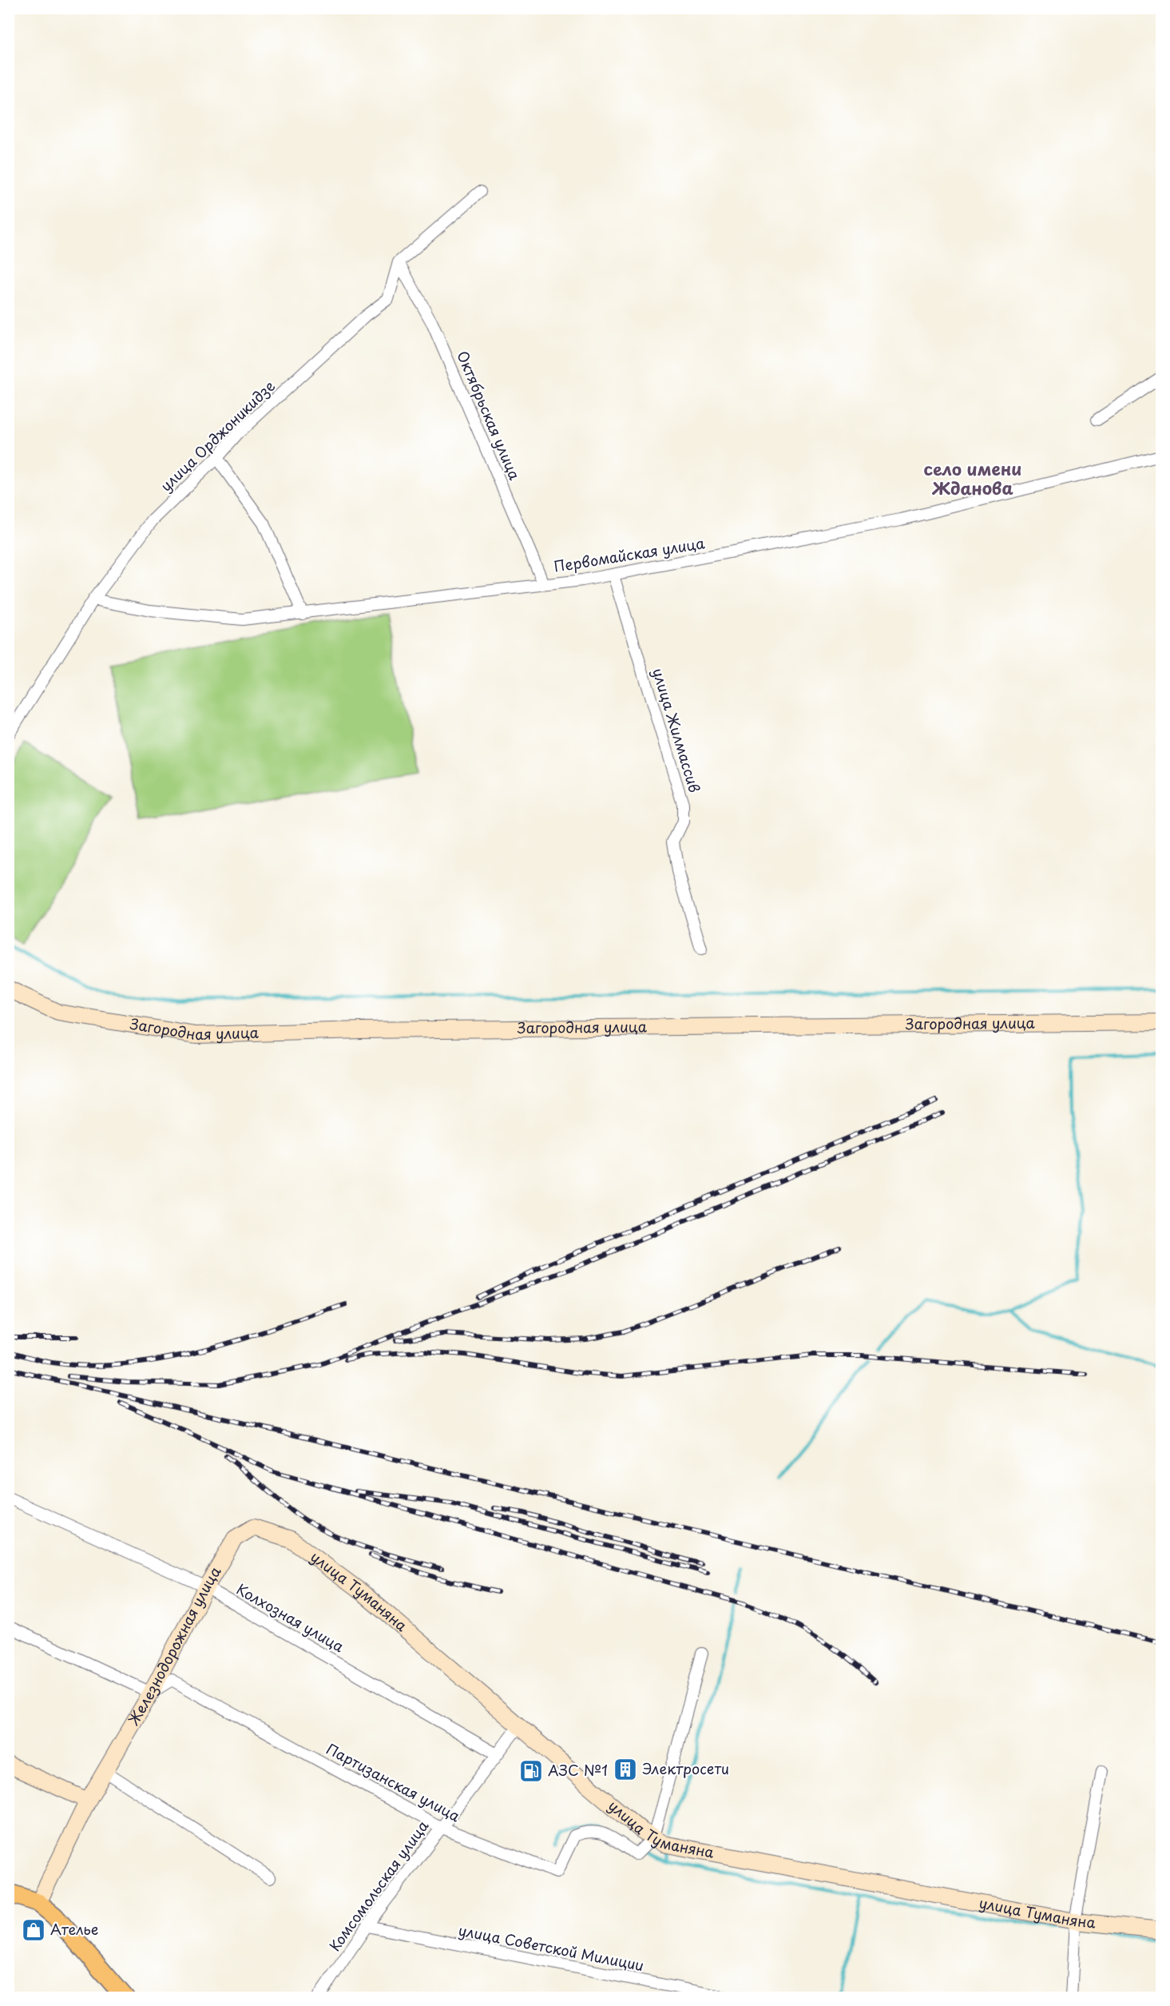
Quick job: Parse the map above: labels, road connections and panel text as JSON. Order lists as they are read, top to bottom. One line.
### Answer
{"streets":{"street":["Октябрьская улица","улица Орджоникидзе","Первомайская улица","улица Жилмассив","Загородная улица","улица Туманяна","Колхозная улица","Железнодорожная улица","Партизанская улица","Комсомольская улица","улица Советской Милиции"]},"crossings":[["Октябрьская улица","улица Орджоникидзе"],["Октябрьская улица","Первомайская улица"],["улица Орджоникидзе","Первомайская улица"],["Первомайская улица","улица Жилмассив"],["улица Туманяна","Железнодорожная улица"],["улица Туманяна","Партизанская улица"],["улица Туманяна","Комсомольская улица"],["Колхозная улица","Железнодорожная улица"],["Колхозная улица","Комсомольская улица"],["Железнодорожная улица","Партизанская улица"],["Партизанская улица","Комсомольская улица"],["Комсомольская улица","улица Советской Милиции"]],"districts":["село имени Жданова"],"places":{"building":["Электросети"],"fuel station":["АЗС №1"],"shop":["Ателье"]}}
